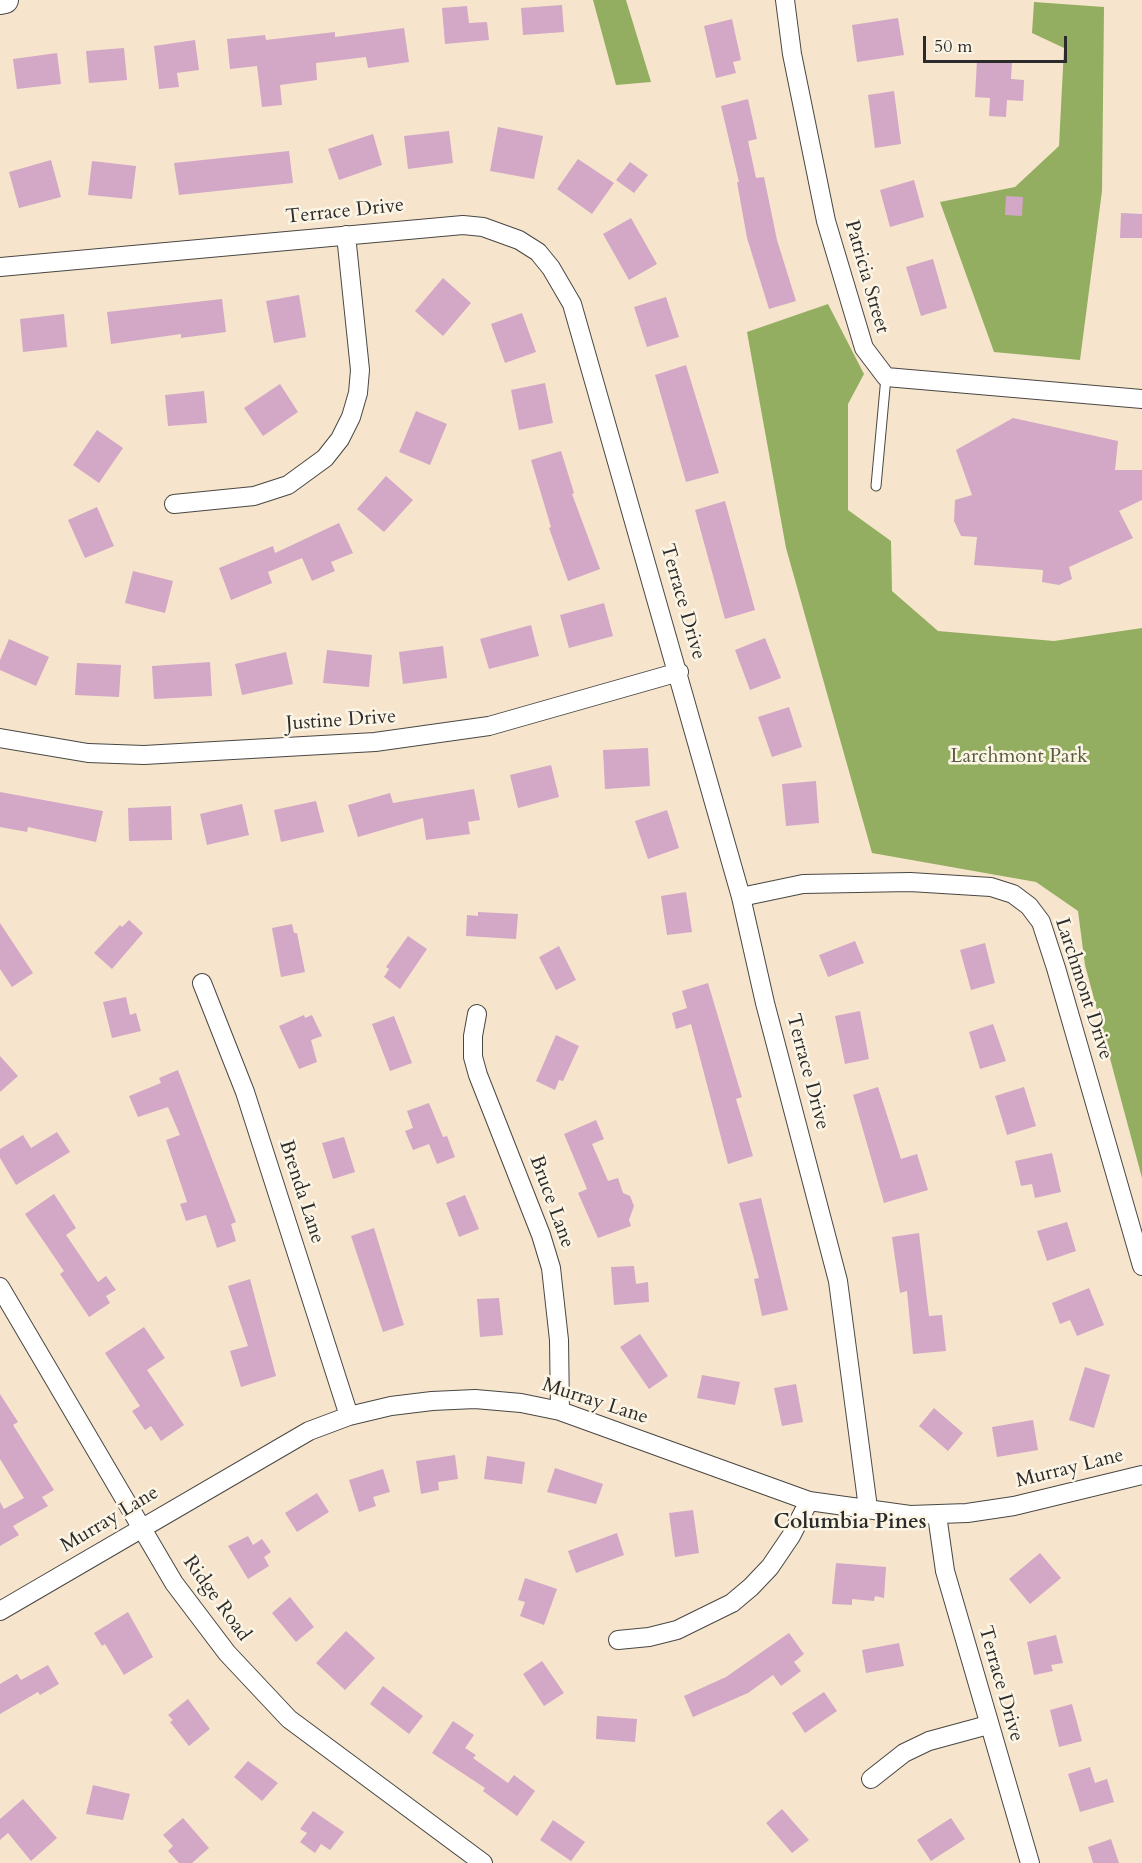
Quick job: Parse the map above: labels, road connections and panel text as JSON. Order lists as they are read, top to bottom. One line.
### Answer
{"streets":{"street":["Terrace Drive","Patricia Street","Justine Drive","Larchmont Drive","Brenda Lane","Bruce Lane","Murray Lane","Ridge Road"]},"crossings":[["Terrace Drive","Justine Drive"],["Terrace Drive","Larchmont Drive"],["Terrace Drive","Murray Lane"],["Brenda Lane","Murray Lane"],["Bruce Lane","Murray Lane"],["Murray Lane","Ridge Road"]],"districts":["Columbia Pines"],"parks":["Larchmont Park"],"scale_bar":"50 m"}
